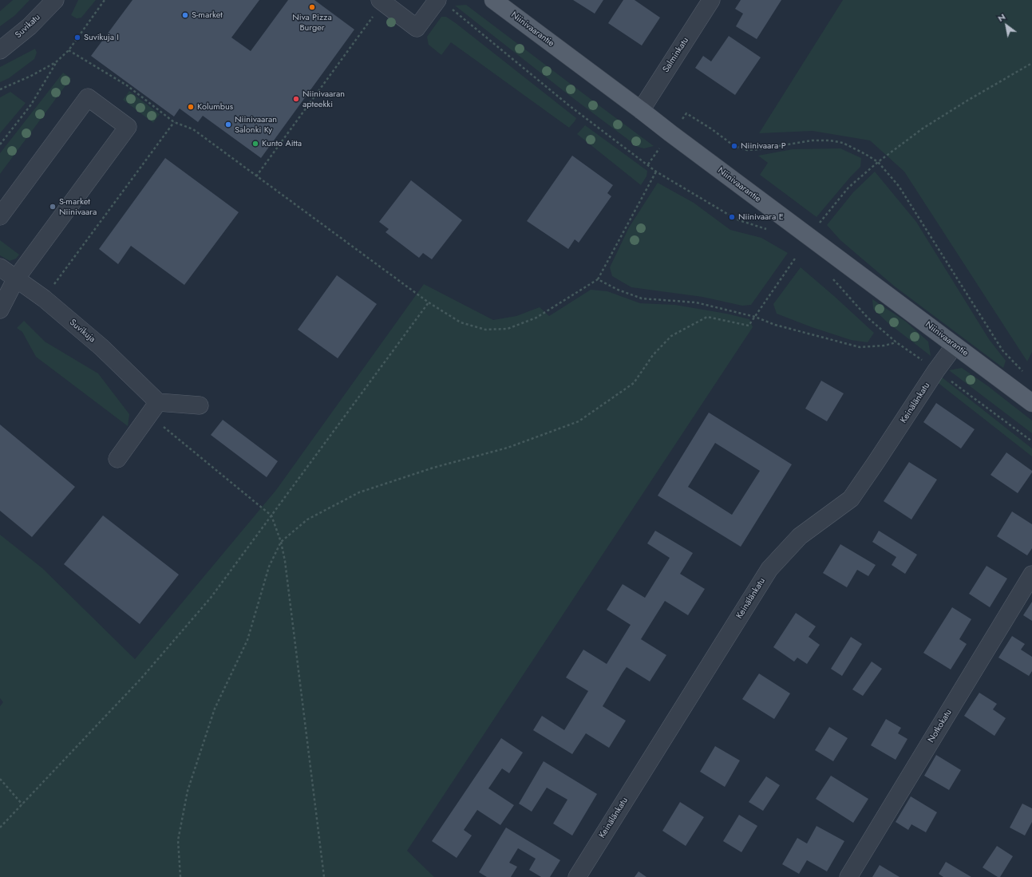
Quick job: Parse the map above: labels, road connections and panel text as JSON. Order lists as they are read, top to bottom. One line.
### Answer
{"streets":{"main road":["Niinivaarantie"],"street":["Suvikatu","Salminkatu","Suvikuja","Keinälänkatu","Notkokatu"]},"crossings":[["Niinivaarantie","Salminkatu"],["Niinivaarantie","Keinälänkatu"]],"places":["Niva Pizza Burger","S-market","Suvikuja I","Niinivaaran apteekki","Kolumbus","Niinivaaran Salonki Ky","Kunto Aitta","Niinivaara P","S-market Niinivaara","Niinivaara E"],"north":"top left"}
